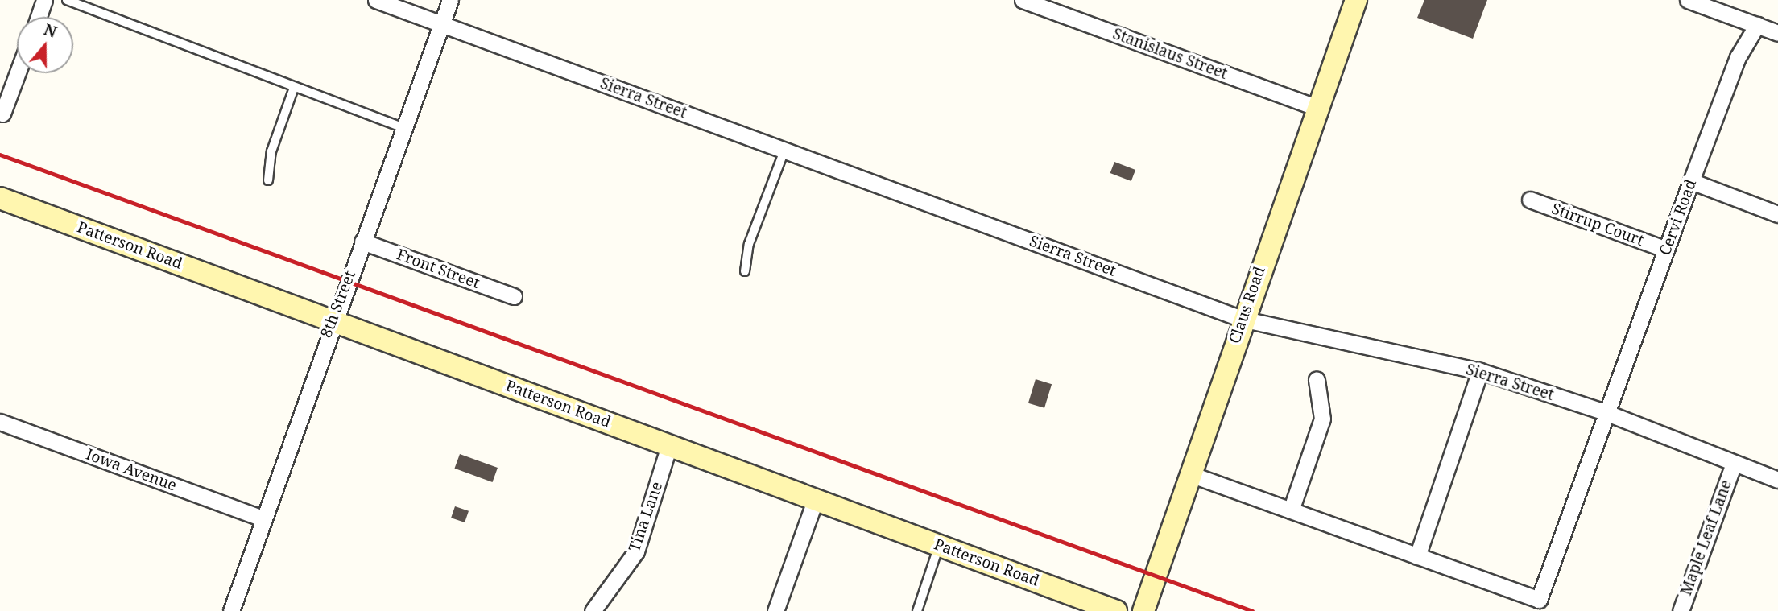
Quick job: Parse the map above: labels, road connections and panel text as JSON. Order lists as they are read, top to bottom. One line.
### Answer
{"streets":{"main road":["Patterson Road","Claus Road"],"street":["Stanislaus Street","Sierra Street","Cervi Road","Stirrup Court","Front Street","8th Street","Iowa Avenue","Tina Lane","Maple Leaf Lane"]},"crossings":[["Stanislaus Street","Claus Road"],["Sierra Street","Cervi Road"],["Sierra Street","8th Street"],["Sierra Street","Claus Road"],["Sierra Street","Maple Leaf Lane"],["Cervi Road","Stirrup Court"],["Patterson Road","8th Street"],["Patterson Road","Tina Lane"],["Front Street","8th Street"],["8th Street","Iowa Avenue"]],"north":"top"}
